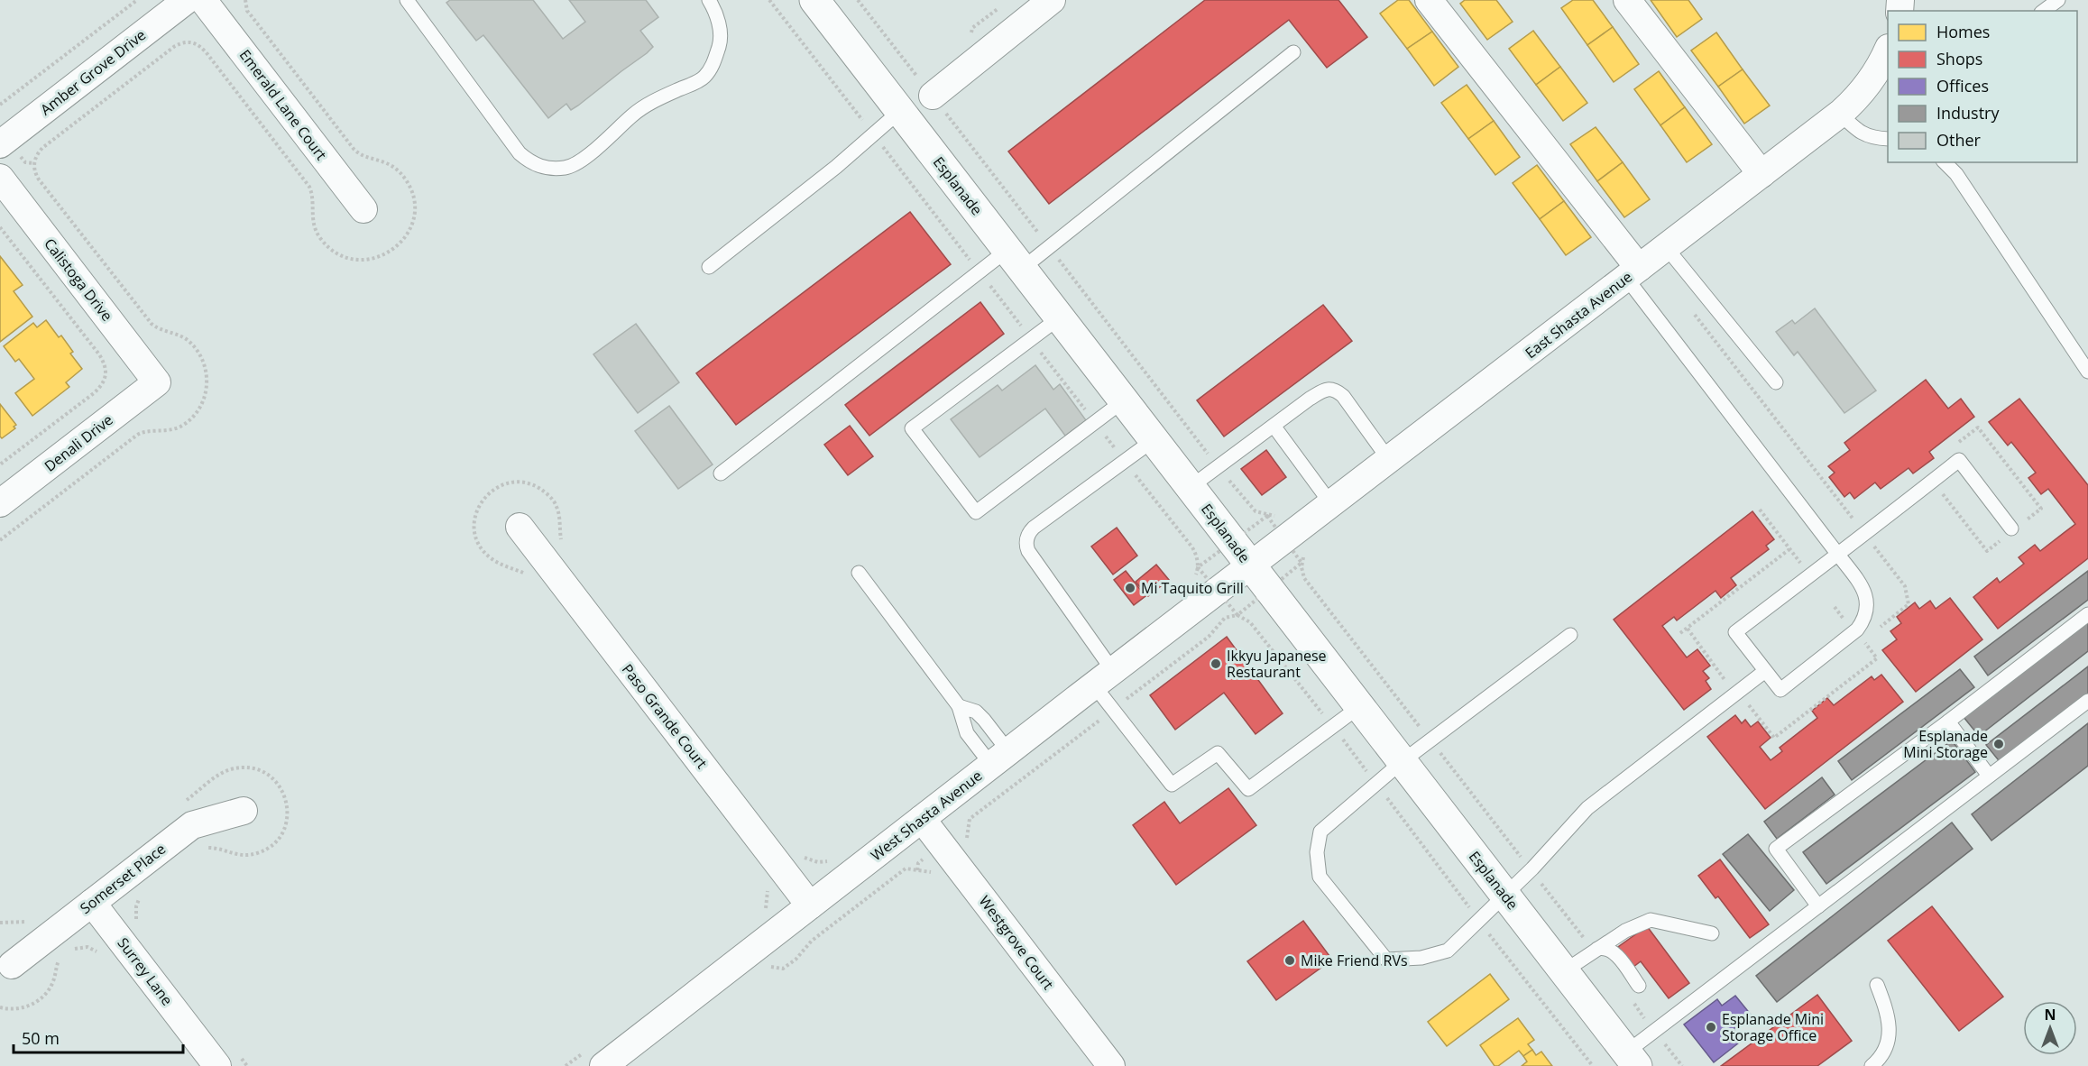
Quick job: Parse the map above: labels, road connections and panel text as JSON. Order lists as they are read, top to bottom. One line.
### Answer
{"streets":{"main road":["Esplanade"],"street":["Amber Grove Drive","Emerald Lane Court","Calistoga Drive","East Shasta Avenue","Denali Drive","Paso Grande Court","West Shasta Avenue","Somerset Place","Westgrove Court","Surrey Lane"]},"crossings":[["Esplanade","East Shasta Avenue"],["Esplanade","West Shasta Avenue"],["Calistoga Drive","Denali Drive"],["East Shasta Avenue","West Shasta Avenue"],["Paso Grande Court","West Shasta Avenue"],["West Shasta Avenue","Westgrove Court"],["Somerset Place","Surrey Lane"]],"places":["Mi Taquito Grill","Ikkyu Japanese Restaurant","Esplanade Mini Storage","Mike Friend RVs","Esplanade Mini Storage Office"],"legend":["Homes","Shops","Offices","Industry","Other"],"scale_bar":"50 m","north":"top"}
